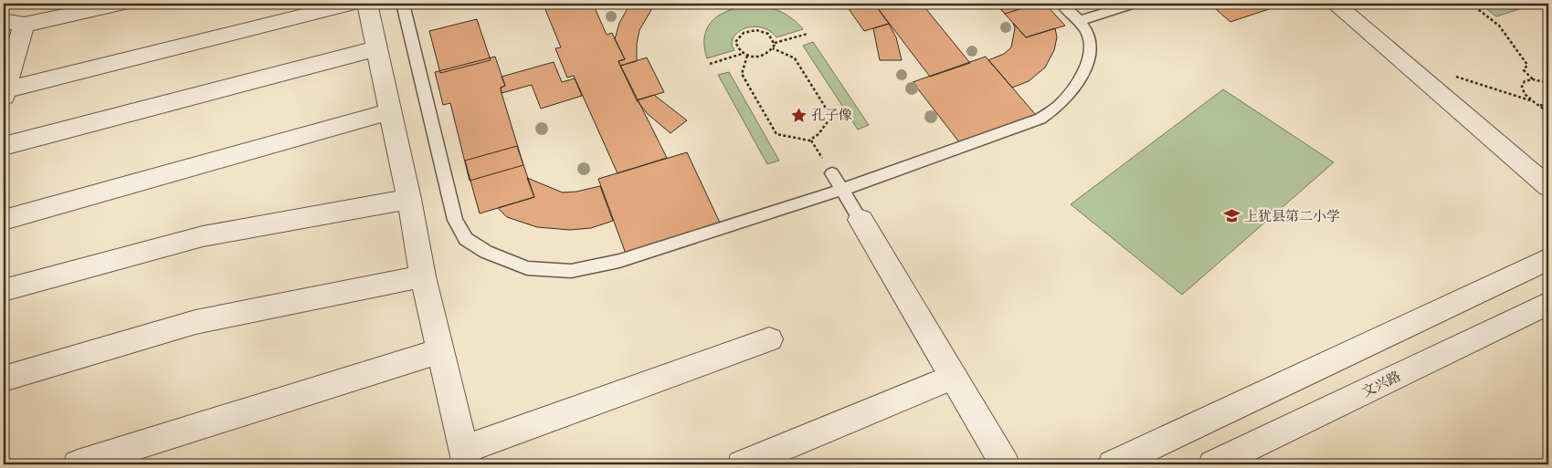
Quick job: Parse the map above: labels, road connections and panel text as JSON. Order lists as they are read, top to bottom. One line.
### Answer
{"streets":{"street":["文兴路"]},"places":{"place":["孔子像"],"school or university":["上犹县第二小学"]}}
